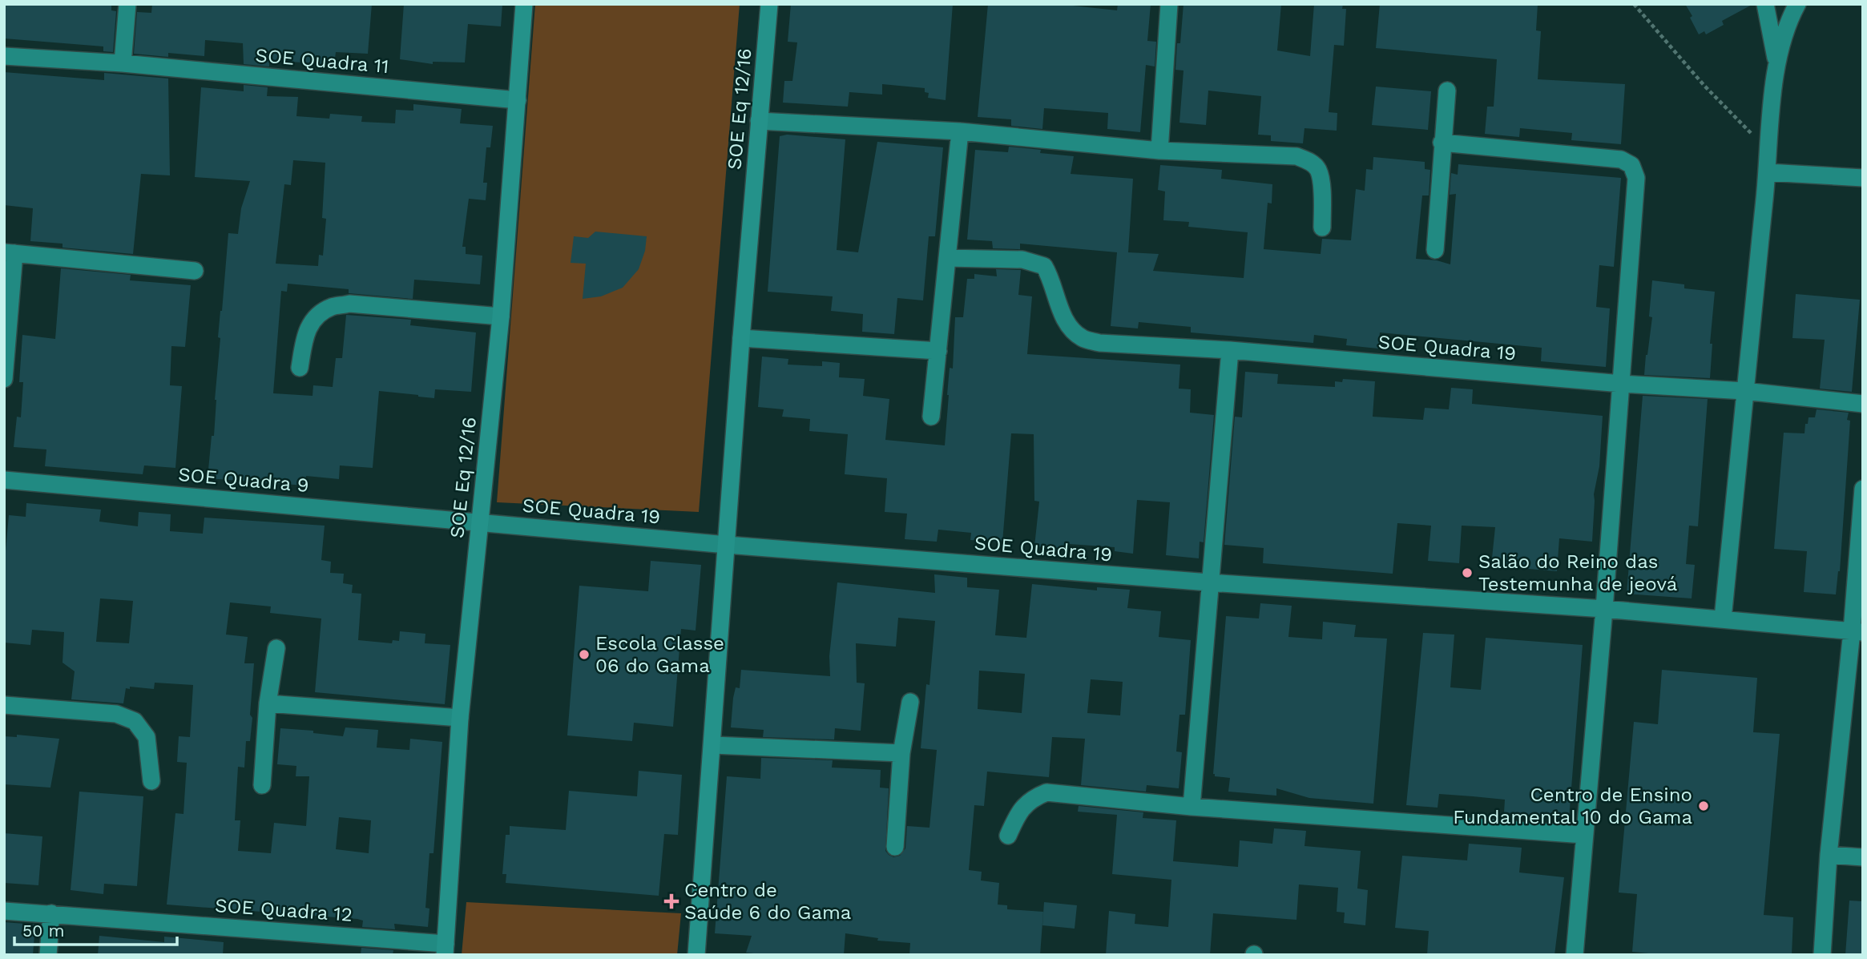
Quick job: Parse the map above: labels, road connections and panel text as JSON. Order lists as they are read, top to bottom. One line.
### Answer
{"streets":{"street":["SOE Quadra 11","SOE Eq 12/16","SOE Quadra 19","SOE Quadra 9","SOE Quadra 12"]},"crossings":[["SOE Quadra 11","SOE Eq 12/16"],["SOE Eq 12/16","SOE Quadra 19"],["SOE Eq 12/16","SOE Quadra 9"],["SOE Eq 12/16","SOE Quadra 12"],["SOE Quadra 19","SOE Quadra 9"]],"places":{"other":["Salão do Reino das Testemunha de jeová","Escola Classe 06 do Gama","Centro de Ensino Fundamental 10 do Gama"],"health":["Centro de Saúde 6 do Gama"]},"scale_bar":"50 m"}
